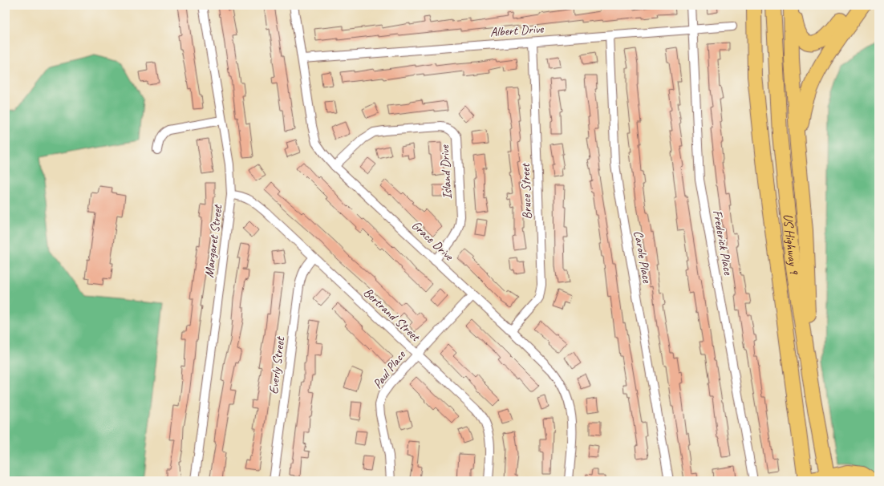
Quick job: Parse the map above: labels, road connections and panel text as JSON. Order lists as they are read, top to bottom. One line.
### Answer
{"streets":{"highway":["US Highway 9"],"street":["Albert Drive","Island Drive","Bruce Street","Grace Drive","Margaret Street","Frederick Place","Carole Place","Bertrand Street","Everly Street","Paul Place"]},"crossings":[["Albert Drive","Bruce Street"],["Albert Drive","Grace Drive"],["Albert Drive","Frederick Place"],["Albert Drive","Carole Place"],["Island Drive","Grace Drive"],["Bruce Street","Grace Drive"],["Grace Drive","Paul Place"],["Margaret Street","Bertrand Street"],["Bertrand Street","Everly Street"],["Bertrand Street","Paul Place"]]}
